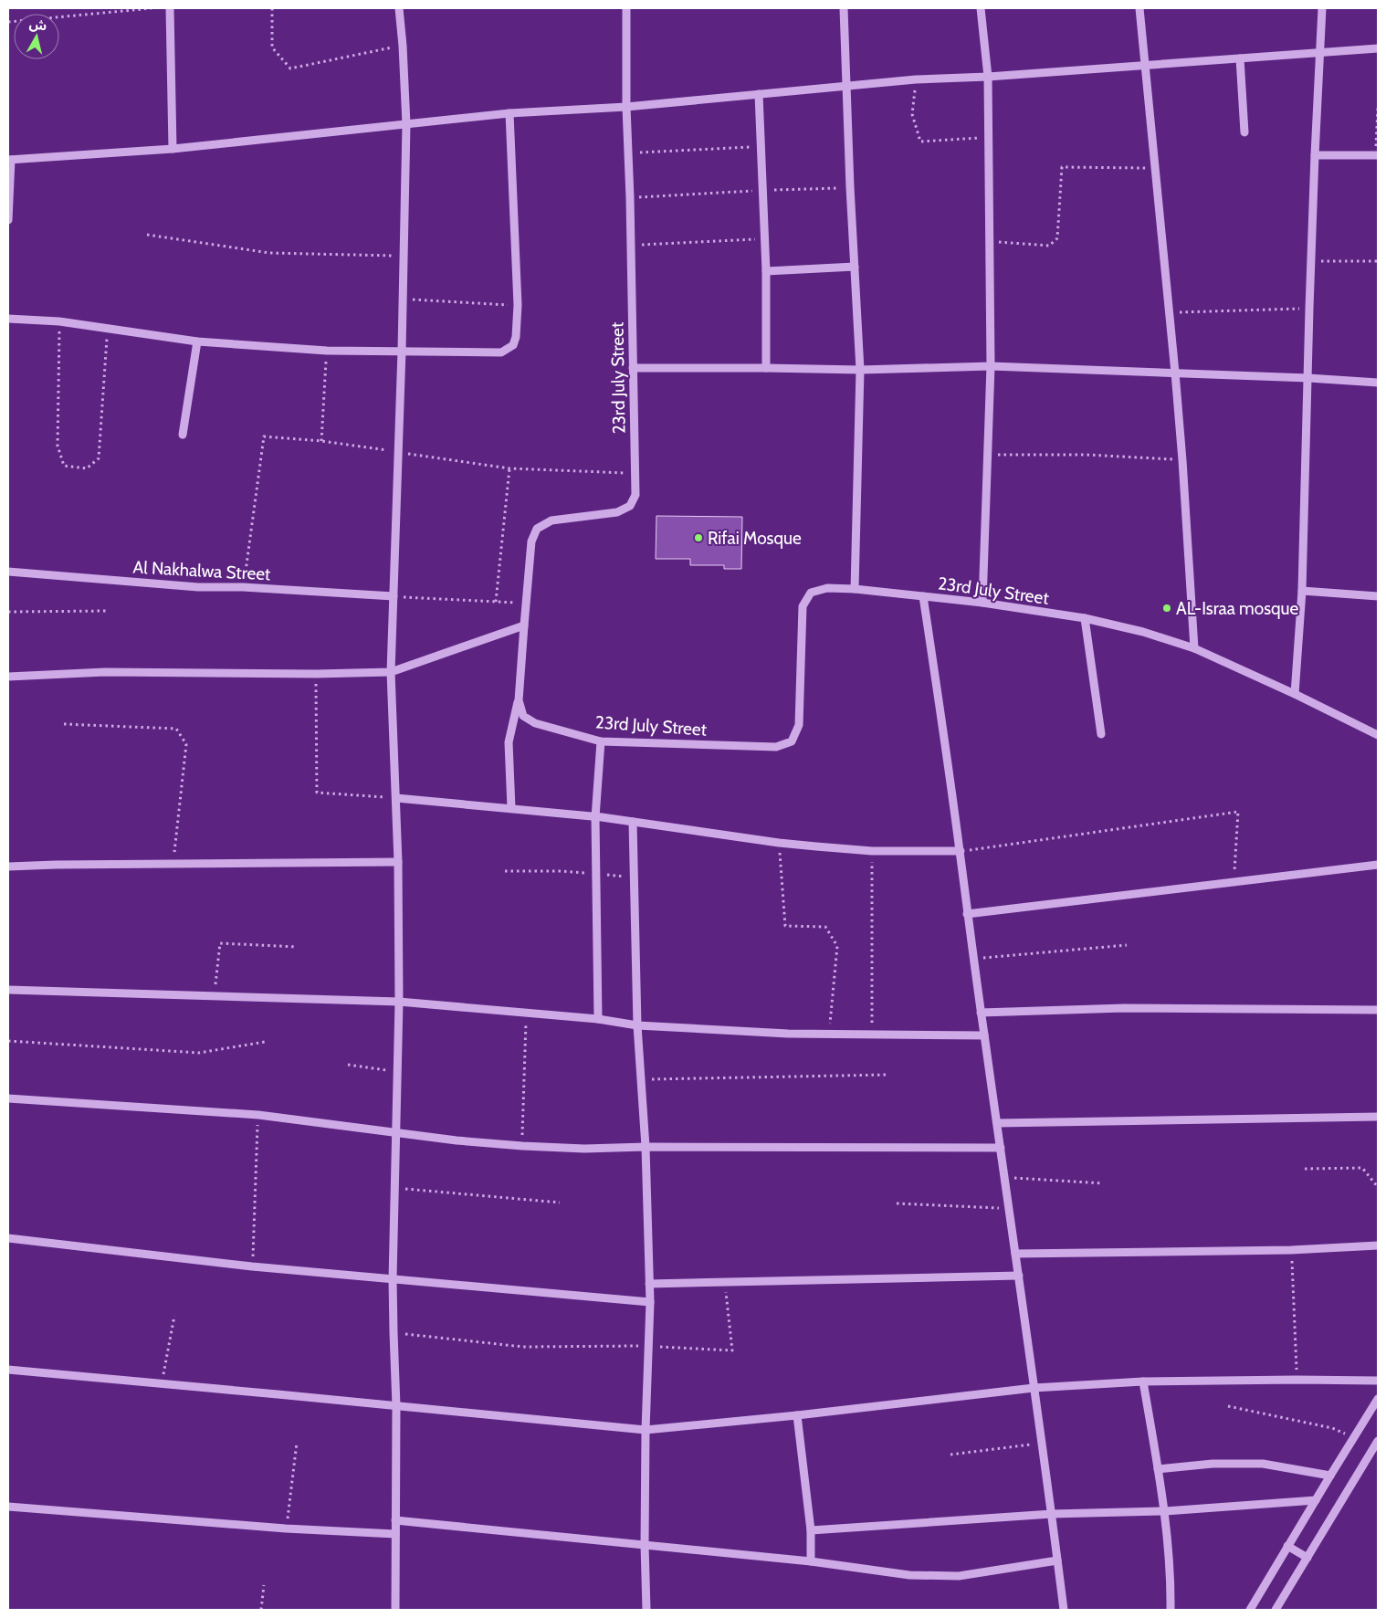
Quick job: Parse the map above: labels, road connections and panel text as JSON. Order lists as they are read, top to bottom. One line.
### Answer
{"streets":{"street":["23rd July Street","Al Nakhalwa Street"]},"places":["Rifai Mosque","AL-Israa mosque"],"north":"top"}
